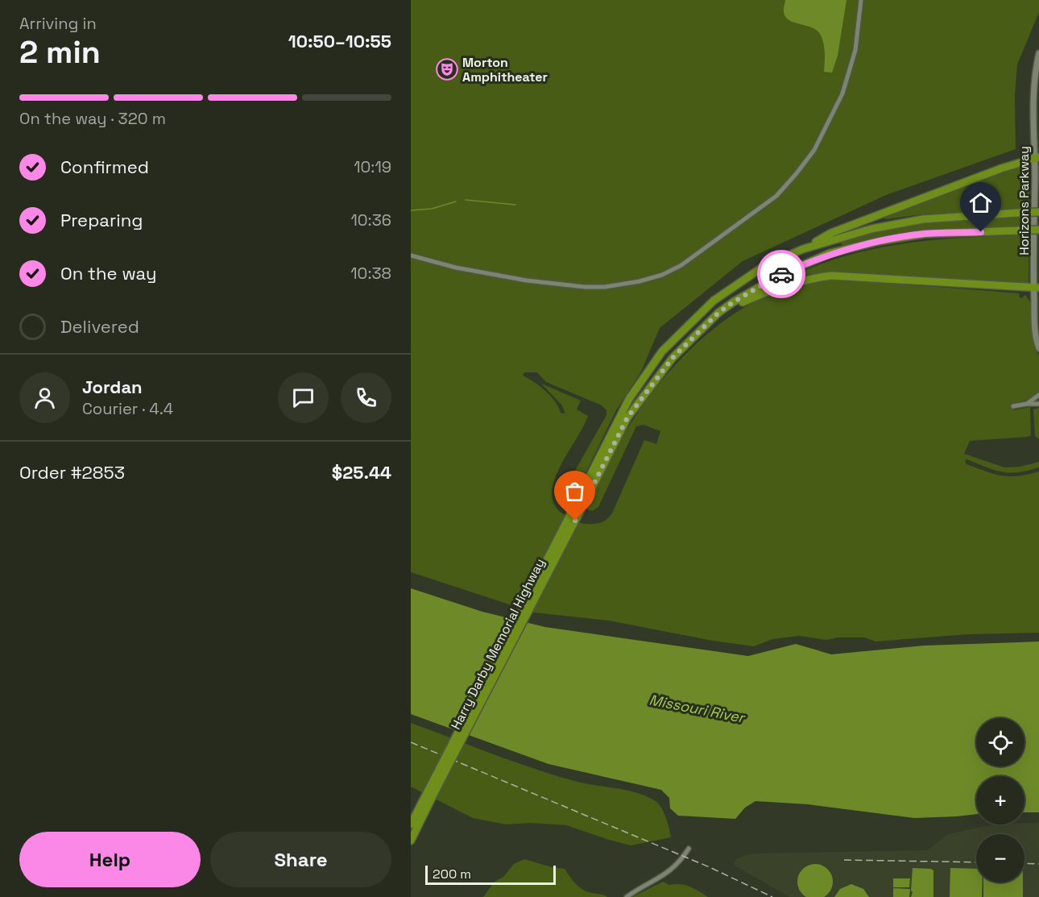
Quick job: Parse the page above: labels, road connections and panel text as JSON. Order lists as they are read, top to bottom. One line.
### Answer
{"streets":{"highway":["Harry Darby Memorial Highway"],"main road":["Horizons Parkway"]},"water":["Missouri River"],"places":{"theatre":["Morton Amphitheater"]},"scale_bar":"200 m","page":{"heading":["2 min","Arriving in","10:50–10:55"],"panel":["Jordan","Courier · 4.4","Order #2853","$25.44"],"bar":"On the way · 320 m","list":[["Confirmed","10:19"],["Preparing","10:36"],["On the way","10:38"],"Delivered"],"map_buttons":["+","−"],"buttons":["Help","Share"],"scale":"200 m"}}
